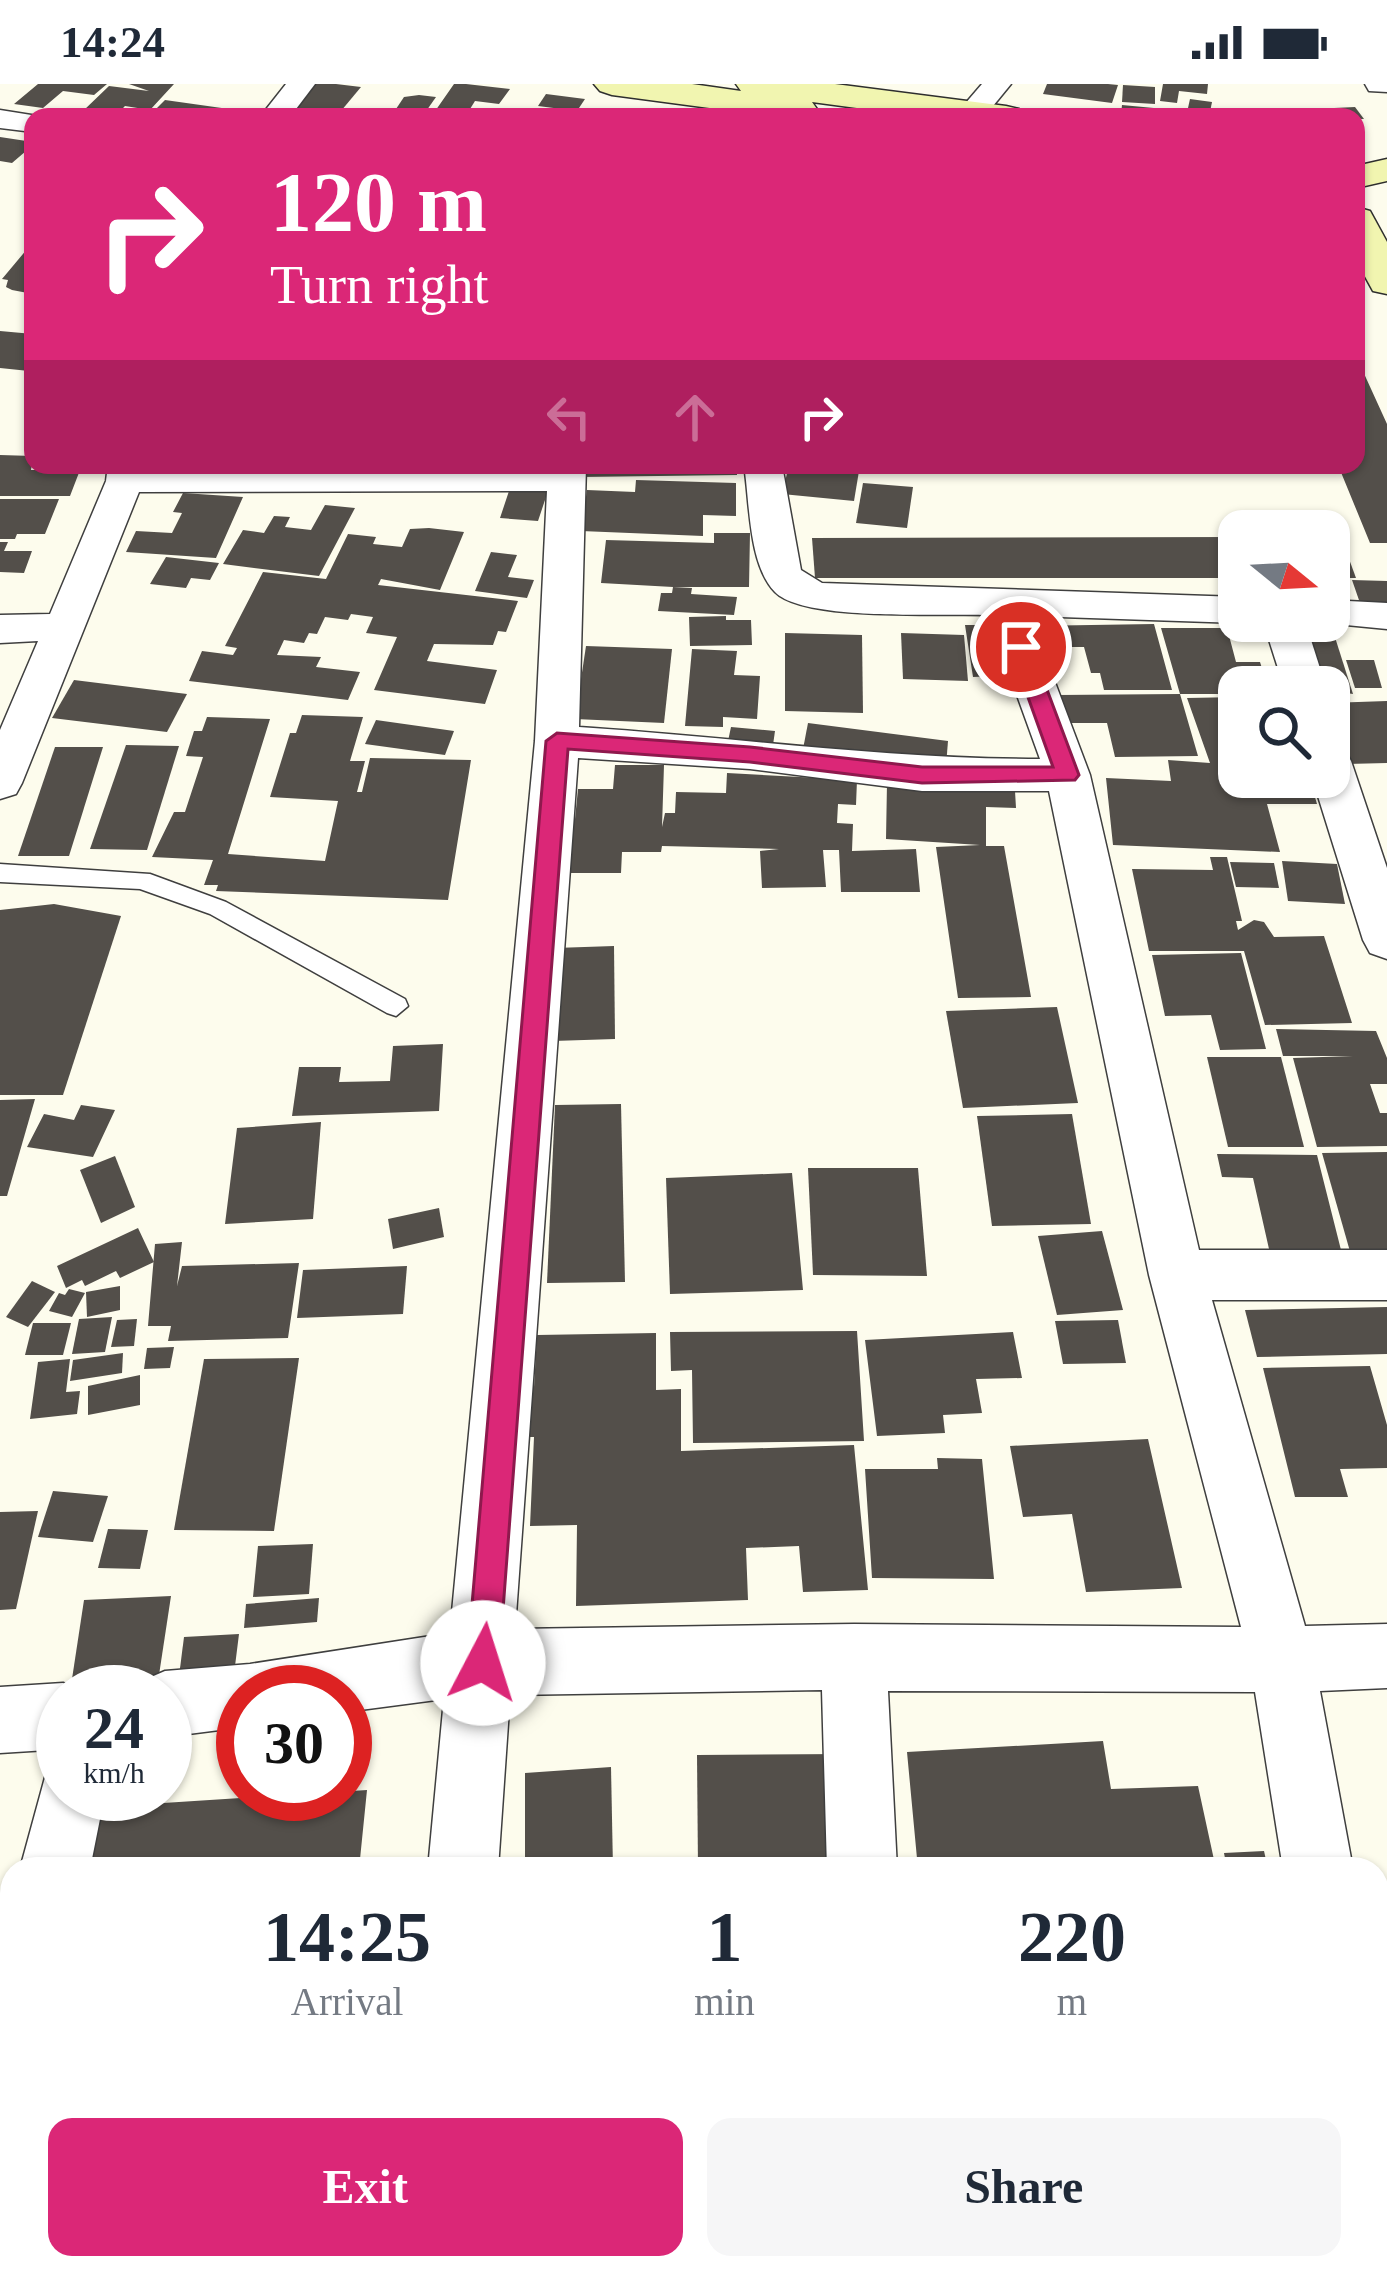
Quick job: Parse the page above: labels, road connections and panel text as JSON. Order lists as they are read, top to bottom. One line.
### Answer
{"north":"right","page":{"status":"14:24","turn":["120 m","Turn right"],"speed":"24 km/h","limit":"30","eta":["14:25","Arrival","1","min","220","m"],"buttons":["Exit","Share"]}}
